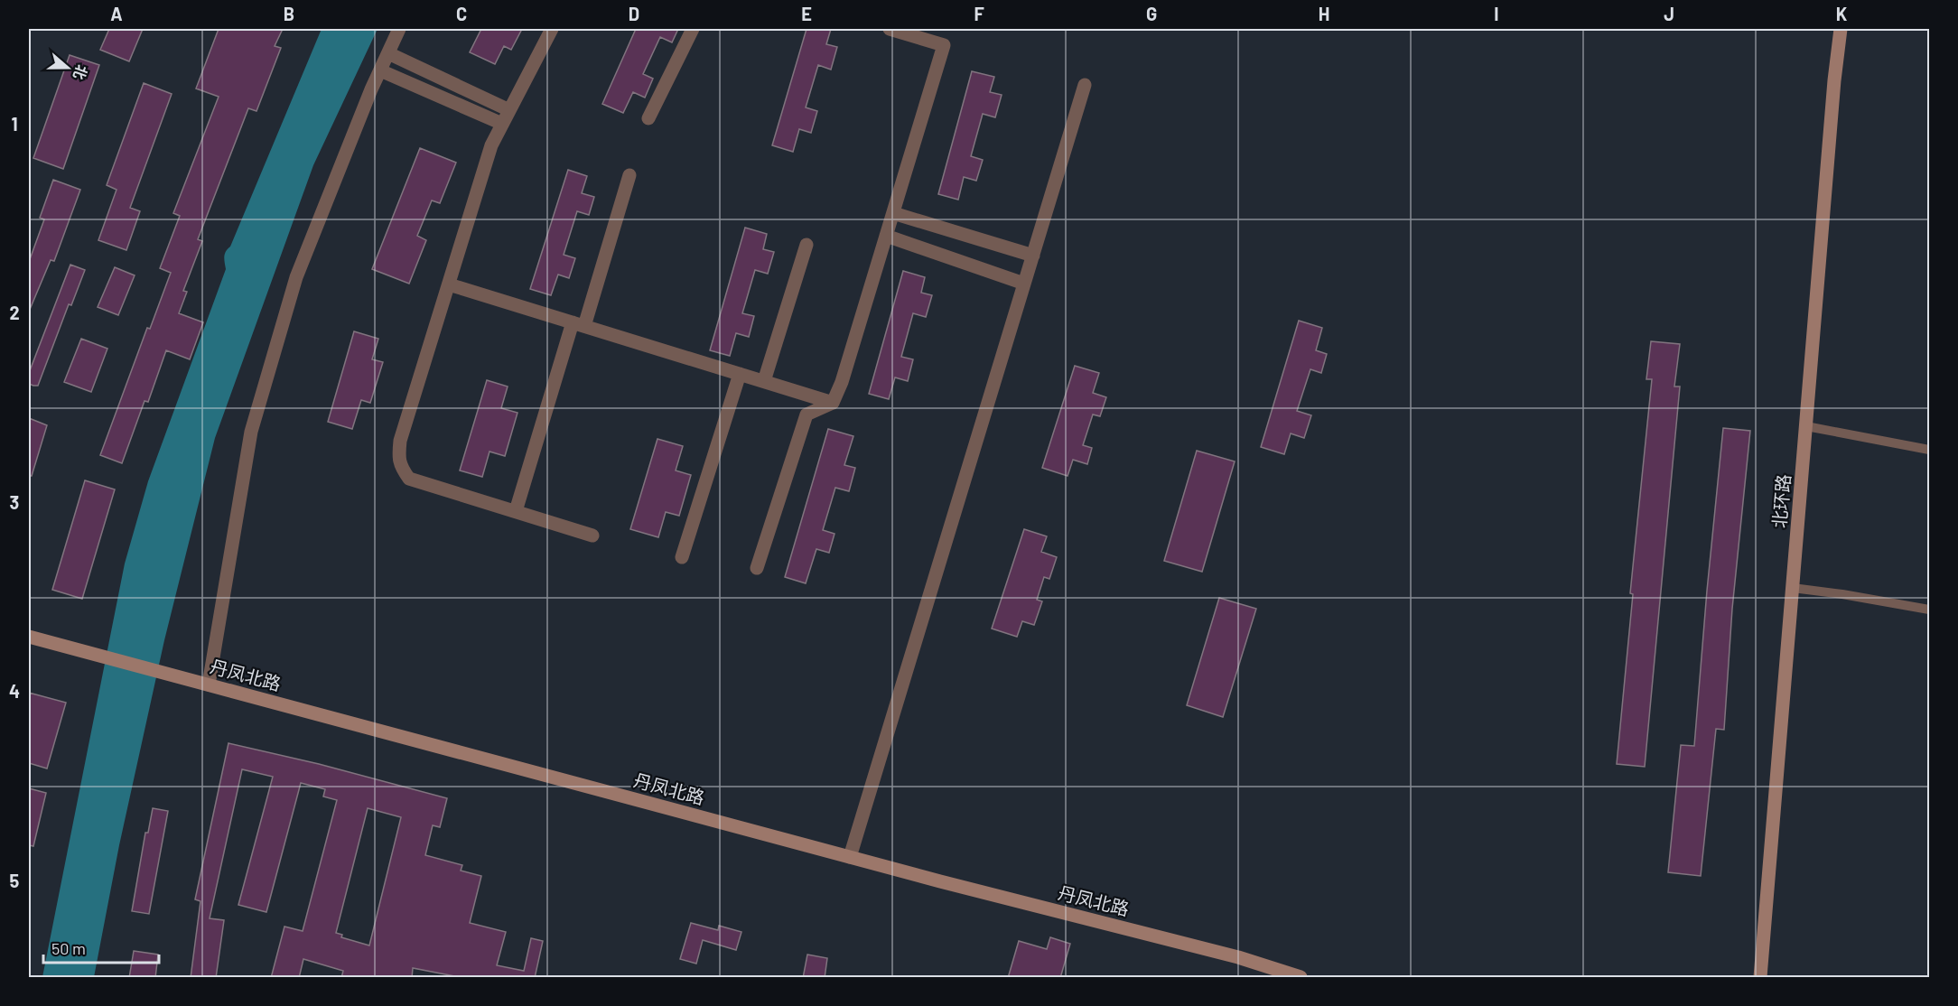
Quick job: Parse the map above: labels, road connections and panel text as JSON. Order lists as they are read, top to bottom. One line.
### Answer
{"streets":{"main road":["北环路","丹凤北路"]},"scale_bar":"50 m","north":"right","grid":{"columns":["A","B","C","D","E","F","G","H","I","J","K"],"rows":["1","2","3","4","5"]}}
